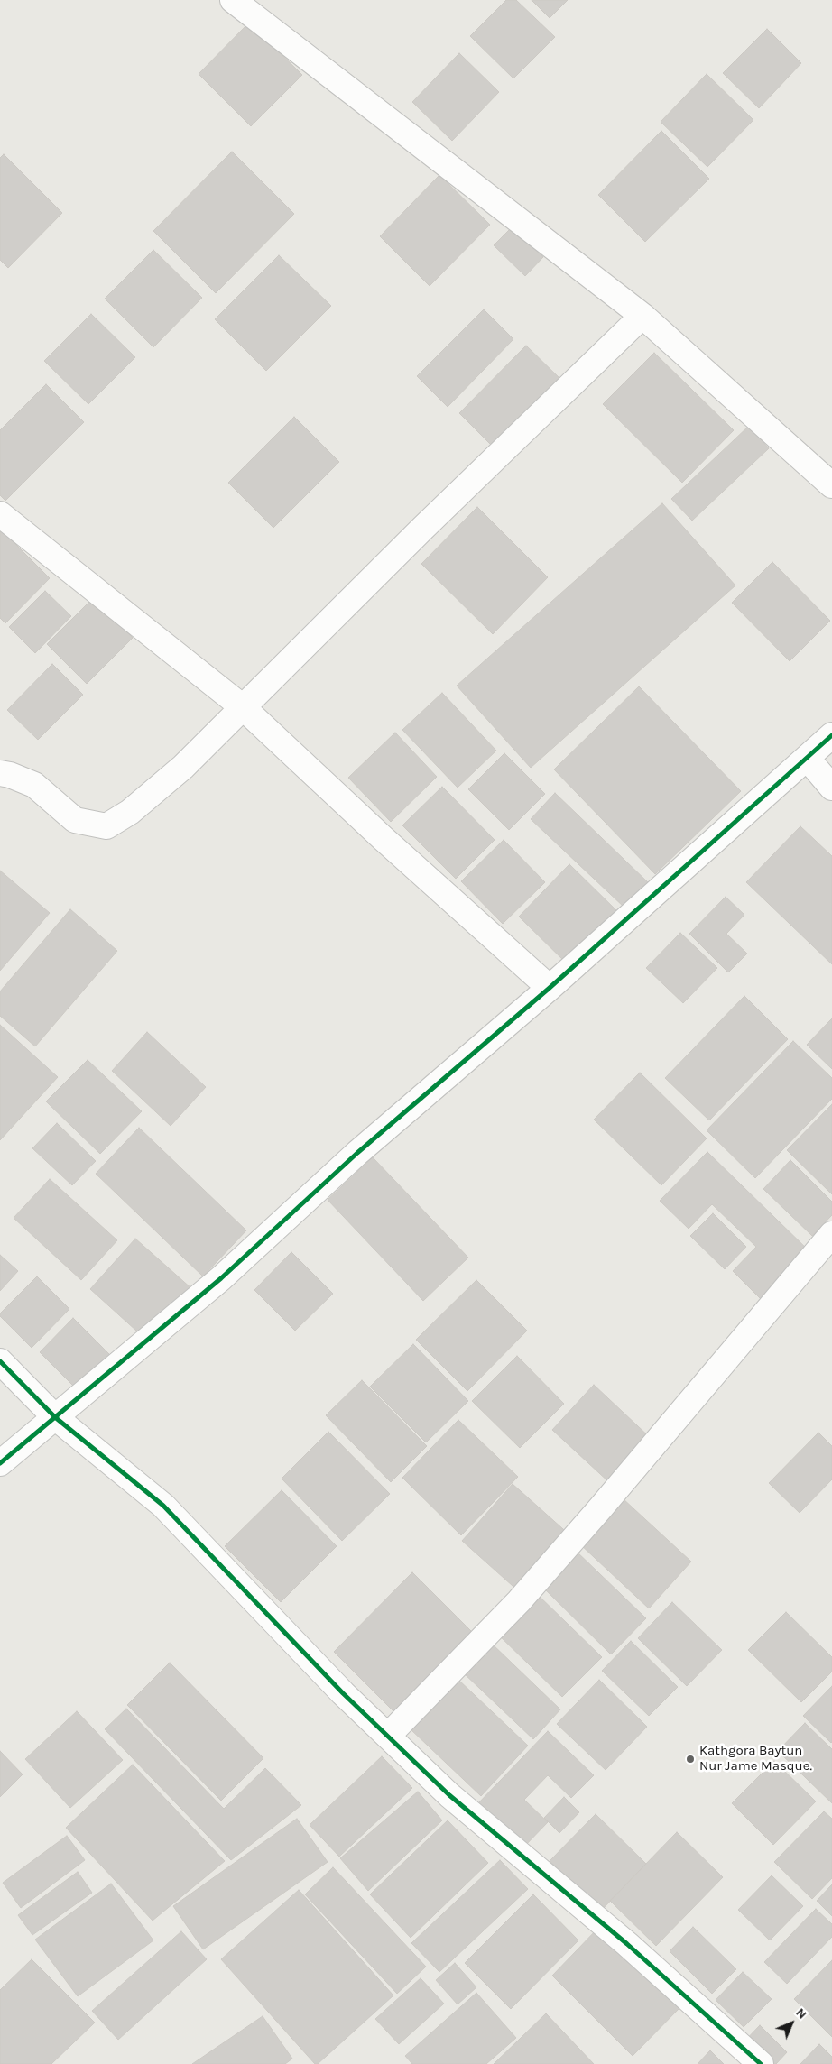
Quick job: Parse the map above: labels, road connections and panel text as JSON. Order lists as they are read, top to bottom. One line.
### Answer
{"places":["Kathgora Baytun Nur Jame Masque."],"north":"top right"}
